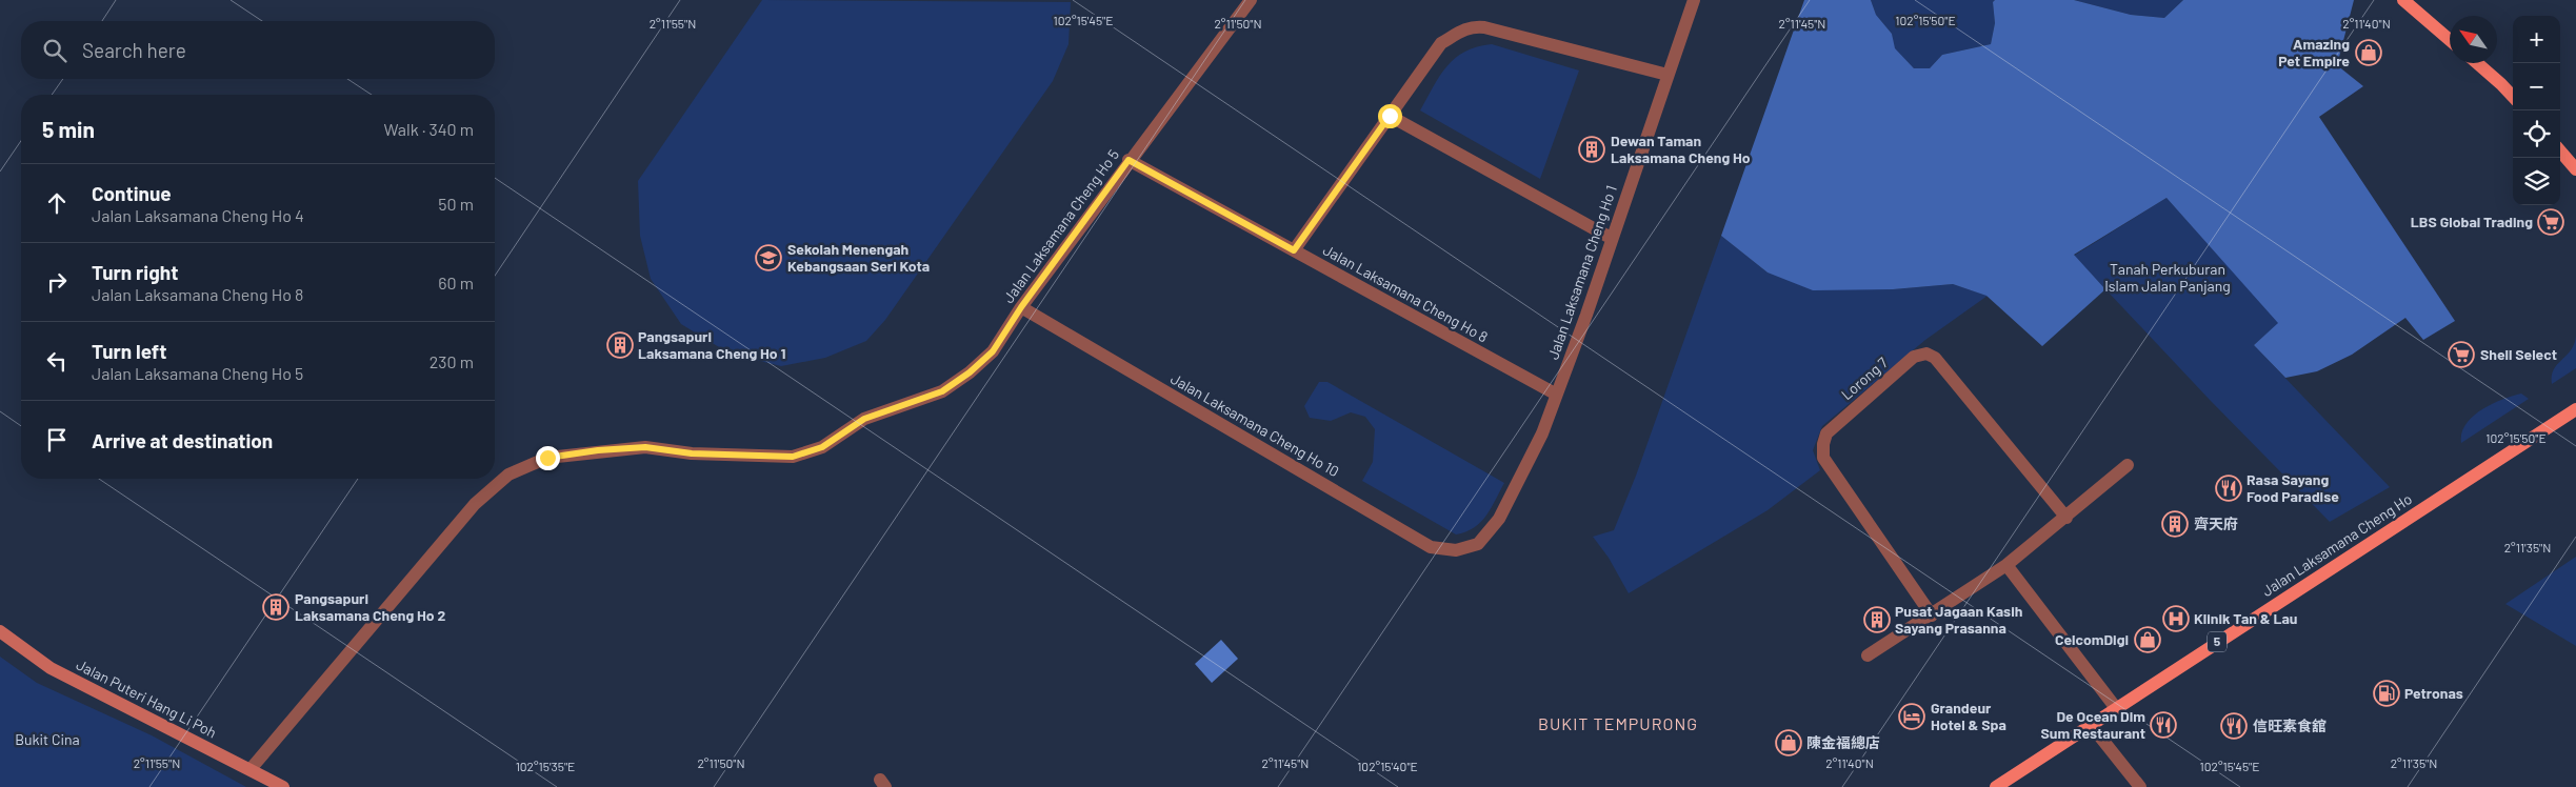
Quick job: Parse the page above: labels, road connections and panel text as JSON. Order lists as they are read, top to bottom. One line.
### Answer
{"streets":{"main road":["Jalan Laksamana Cheng Ho","5"],"street":["Jalan Laksamana Cheng Ho 5","Jalan Laksamana Cheng Ho 1","Jalan Laksamana Cheng Ho 8","Lorong 7","Jalan Laksamana Cheng Ho 10","Jalan Puteri Hang Li Poh"]},"crossings":[["Jalan Laksamana Cheng Ho 5","Jalan Laksamana Cheng Ho 8"],["Jalan Laksamana Cheng Ho 5","Jalan Laksamana Cheng Ho 10"],["Jalan Laksamana Cheng Ho 5","Jalan Puteri Hang Li Poh"],["Jalan Laksamana Cheng Ho 1","Jalan Laksamana Cheng Ho 8"],["Jalan Laksamana Cheng Ho 1","Jalan Laksamana Cheng Ho 10"]],"districts":["BUKIT TEMPURONG"],"parks":["Tanah Perkuburan Islam Jalan Panjang","Bukit Cina"],"places":{"shop":["Amazing Pet Empire","CelcomDigi","陳金福總店"],"building":["Dewan Taman Laksamana Cheng Ho","Pangsapuri Laksamana Cheng Ho 1","齊天府","Pangsapuri Laksamana Cheng Ho 2","Pusat Jagaan Kasih Sayang Prasanna"],"supermarket":["LBS Global Trading","Shell Select"],"school or university":["Sekolah Menengah Kebangsaan Seri Kota"],"restaurant":["Rasa Sayang Food Paradise","De Ocean Dim Sum Restaurant","信旺素食舘"],"hospital":["Klinik Tan & Lau"],"fuel station":["Petronas"],"hotel":["Grandeur Hotel & Spa"]},"north":"top left","page":{"map_buttons":["+","−"],"search":"Search here","heading":["5 min","Walk · 340 m"],"list":[["Continue","Jalan Laksamana Cheng Ho 4","50 m"],["Turn right","Jalan Laksamana Cheng Ho 8","60 m"],["Turn left","Jalan Laksamana Cheng Ho 5","230 m"],"Arrive at destination"]},"coordinates":["102°15'45\"E","102°15'50\"E","2°11'55\"N","2°11'50\"N","2°11'45\"N","2°11'40\"N","2°11'35\"N","102°15'35\"E","102°15'40\"E"]}
